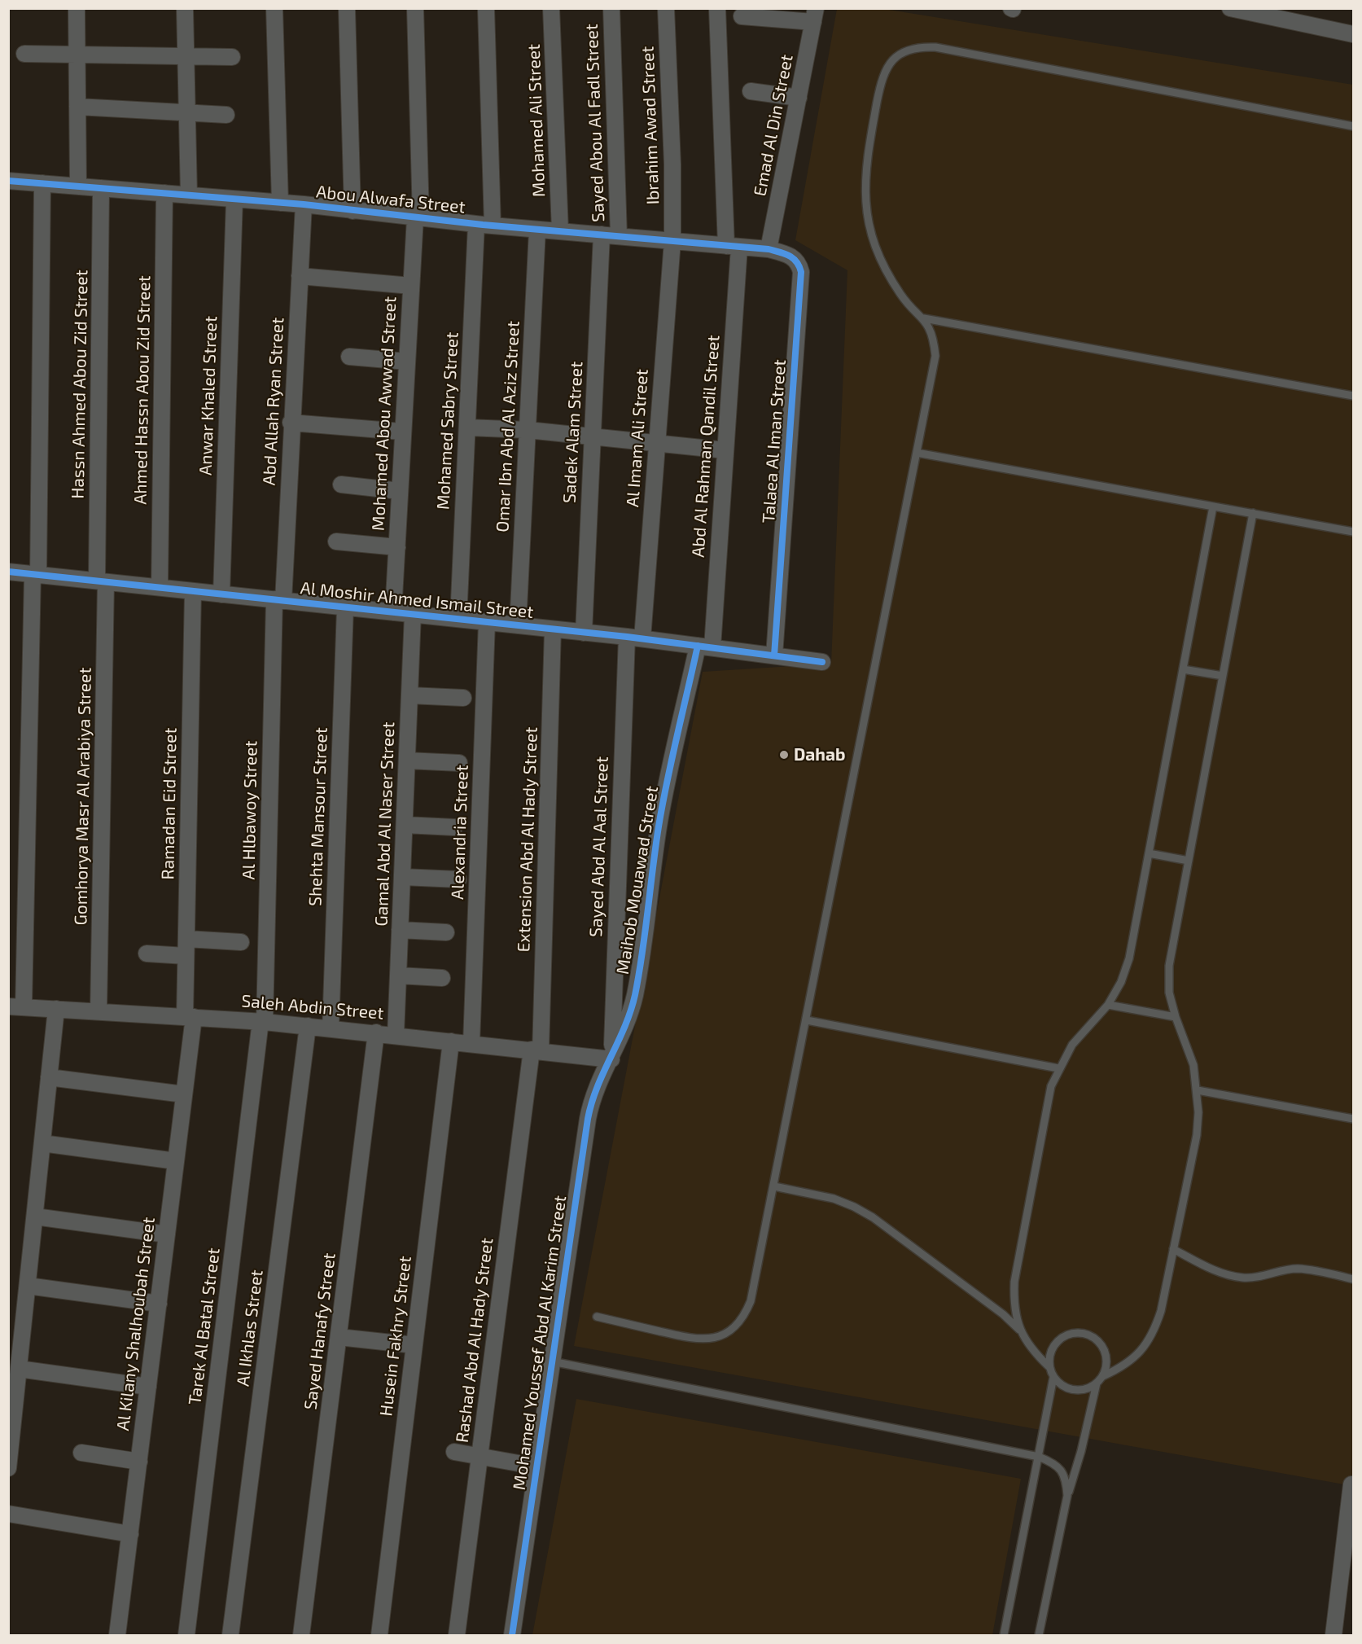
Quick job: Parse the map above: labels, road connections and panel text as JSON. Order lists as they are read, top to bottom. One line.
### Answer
{"streets":{"street":["Mohamed Ali Street","Sayed Abou Al Fadl Street","Ibrahim Awad Street","Emad Al Din Street","Abou Alwafa Street","Hassn Ahmed Abou Zid Street","Ahmed Hassn Abou Zid Street","Anwar Khaled Street","Abd Allah Ryan Street","Mohamed Abou Awwad Street","Mohamed Sabry Street","Omar Ibn Abd Al Aziz Street","Sadek Alam Street","Al Imam Ali Street","Talaea Al Iman Street","Abd Al Rahman Qandil Street","Al Moshir Ahmed Ismail Street","Gomhorya Masr Al Arabiya Street","Ramadan Eid Street","Al Hlbawoy Street","Shehta Mansour Street","Gamal Abd Al Naser Street","Alexandria Street","Extension Abd Al Hady Street","Sayed Abd Al Aal Street","Maihob Mouawad Street","Saleh Abdin Street","Al Kilany Shalhoubah Street","Tarek Al Batal Street","Al Ikhlas Street","Sayed Hanafy Street","Husein Fakhry Street","Rashad Abd Al Hady Street","Mohamed Youssef Abd Al Karim Street"]},"crossings":[["Mohamed Ali Street","Abou Alwafa Street"],["Sayed Abou Al Fadl Street","Abou Alwafa Street"],["Ibrahim Awad Street","Abou Alwafa Street"],["Ibrahim Awad Street","Al Imam Ali Street"],["Emad Al Din Street","Abou Alwafa Street"],["Emad Al Din Street","Talaea Al Iman Street"],["Abou Alwafa Street","Hassn Ahmed Abou Zid Street"],["Abou Alwafa Street","Ahmed Hassn Abou Zid Street"],["Abou Alwafa Street","Anwar Khaled Street"],["Abou Alwafa Street","Abd Allah Ryan Street"],["Abou Alwafa Street","Mohamed Abou Awwad Street"],["Abou Alwafa Street","Mohamed Sabry Street"],["Abou Alwafa Street","Omar Ibn Abd Al Aziz Street"],["Abou Alwafa Street","Sadek Alam Street"],["Abou Alwafa Street","Al Imam Ali Street"],["Abou Alwafa Street","Talaea Al Iman Street"],["Abou Alwafa Street","Abd Al Rahman Qandil Street"],["Hassn Ahmed Abou Zid Street","Al Moshir Ahmed Ismail Street"],["Hassn Ahmed Abou Zid Street","Gomhorya Masr Al Arabiya Street"],["Ahmed Hassn Abou Zid Street","Al Moshir Ahmed Ismail Street"],["Anwar Khaled Street","Al Moshir Ahmed Ismail Street"],["Abd Allah Ryan Street","Al Moshir Ahmed Ismail Street"],["Abd Allah Ryan Street","Al Hlbawoy Street"],["Mohamed Abou Awwad Street","Al Moshir Ahmed Ismail Street"],["Mohamed Sabry Street","Al Moshir Ahmed Ismail Street"],["Omar Ibn Abd Al Aziz Street","Al Moshir Ahmed Ismail Street"],["Sadek Alam Street","Al Moshir Ahmed Ismail Street"],["Al Imam Ali Street","Al Moshir Ahmed Ismail Street"],["Al Imam Ali Street","Sayed Abd Al Aal Street"],["Talaea Al Iman Street","Al Moshir Ahmed Ismail Street"],["Abd Al Rahman Qandil Street","Al Moshir Ahmed Ismail Street"],["Abd Al Rahman Qandil Street","Maihob Mouawad Street"],["Al Moshir Ahmed Ismail Street","Gomhorya Masr Al Arabiya Street"],["Al Moshir Ahmed Ismail Street","Ramadan Eid Street"],["Al Moshir Ahmed Ismail Street","Al Hlbawoy Street"],["Al Moshir Ahmed Ismail Street","Shehta Mansour Street"],["Al Moshir Ahmed Ismail Street","Gamal Abd Al Naser Street"],["Al Moshir Ahmed Ismail Street","Alexandria Street"],["Al Moshir Ahmed Ismail Street","Extension Abd Al Hady Street"],["Al Moshir Ahmed Ismail Street","Sayed Abd Al Aal Street"],["Al Moshir Ahmed Ismail Street","Maihob Mouawad Street"],["Gomhorya Masr Al Arabiya Street","Saleh Abdin Street"],["Ramadan Eid Street","Saleh Abdin Street"],["Ramadan Eid Street","Al Kilany Shalhoubah Street"],["Al Hlbawoy Street","Saleh Abdin Street"],["Al Hlbawoy Street","Tarek Al Batal Street"],["Shehta Mansour Street","Saleh Abdin Street"],["Gamal Abd Al Naser Street","Saleh Abdin Street"],["Alexandria Street","Saleh Abdin Street"],["Extension Abd Al Hady Street","Saleh Abdin Street"],["Extension Abd Al Hady Street","Rashad Abd Al Hady Street"],["Sayed Abd Al Aal Street","Maihob Mouawad Street"],["Sayed Abd Al Aal Street","Saleh Abdin Street"],["Sayed Abd Al Aal Street","Mohamed Youssef Abd Al Karim Street"],["Maihob Mouawad Street","Saleh Abdin Street"],["Maihob Mouawad Street","Mohamed Youssef Abd Al Karim Street"],["Saleh Abdin Street","Al Kilany Shalhoubah Street"],["Saleh Abdin Street","Tarek Al Batal Street"],["Saleh Abdin Street","Al Ikhlas Street"],["Saleh Abdin Street","Sayed Hanafy Street"],["Saleh Abdin Street","Husein Fakhry Street"],["Saleh Abdin Street","Rashad Abd Al Hady Street"],["Saleh Abdin Street","Mohamed Youssef Abd Al Karim Street"]],"places":["Dahab"]}
